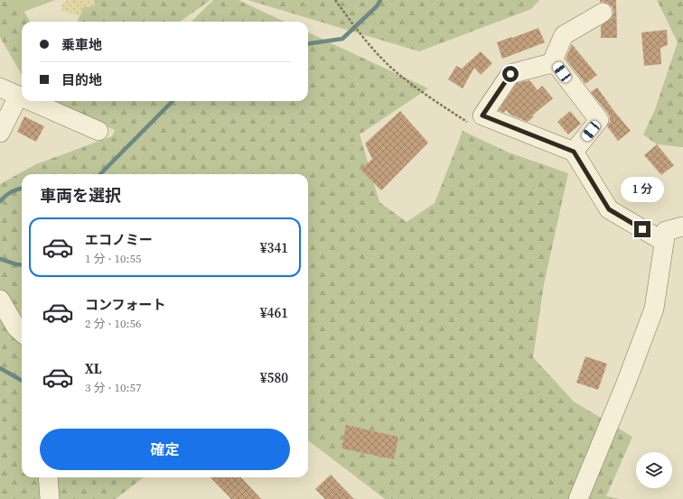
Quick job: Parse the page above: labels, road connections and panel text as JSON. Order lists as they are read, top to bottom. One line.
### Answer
{"page":{"banner":["乗車地","目的地"],"heading":"車両を選択","bubble":"1 分","list":[{"name":"エコノミー","note":"1 分 · 10:55","value":"¥341"},{"name":"コンフォート","note":"2 分 · 10:56","value":"¥461"},{"name":"XL","note":"3 分 · 10:57","value":"¥580"}],"buttons":"確定"}}
